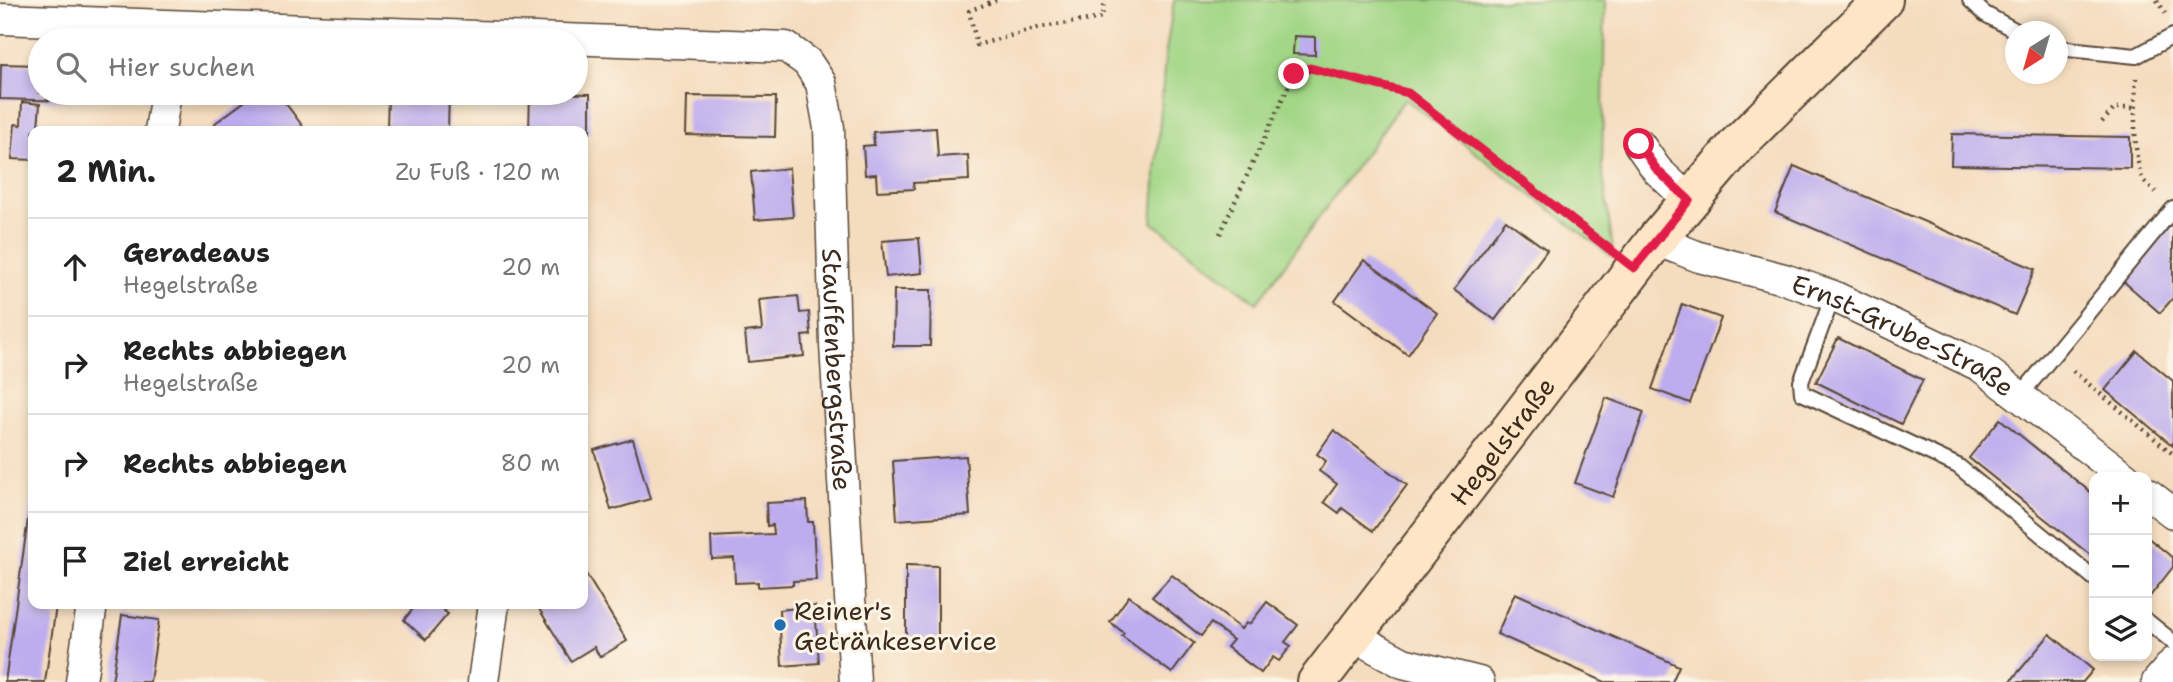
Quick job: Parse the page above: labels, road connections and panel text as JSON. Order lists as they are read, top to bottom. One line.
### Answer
{"streets":{"street":["Ernst-Grube-Straße","Stauffenbergstraße","Hegelstraße"]},"crossings":[["Ernst-Grube-Straße","Hegelstraße"]],"places":["Reiner's Getränkeservice"],"north":"bottom left","page":{"search":"Hier suchen","heading":["2 Min.","Zu Fuß · 120 m"],"list":[["Geradeaus","Hegelstraße","20 m"],["Rechts abbiegen","Hegelstraße","20 m"],["Rechts abbiegen","80 m"],"Ziel erreicht"],"map_buttons":["+","−"]}}
